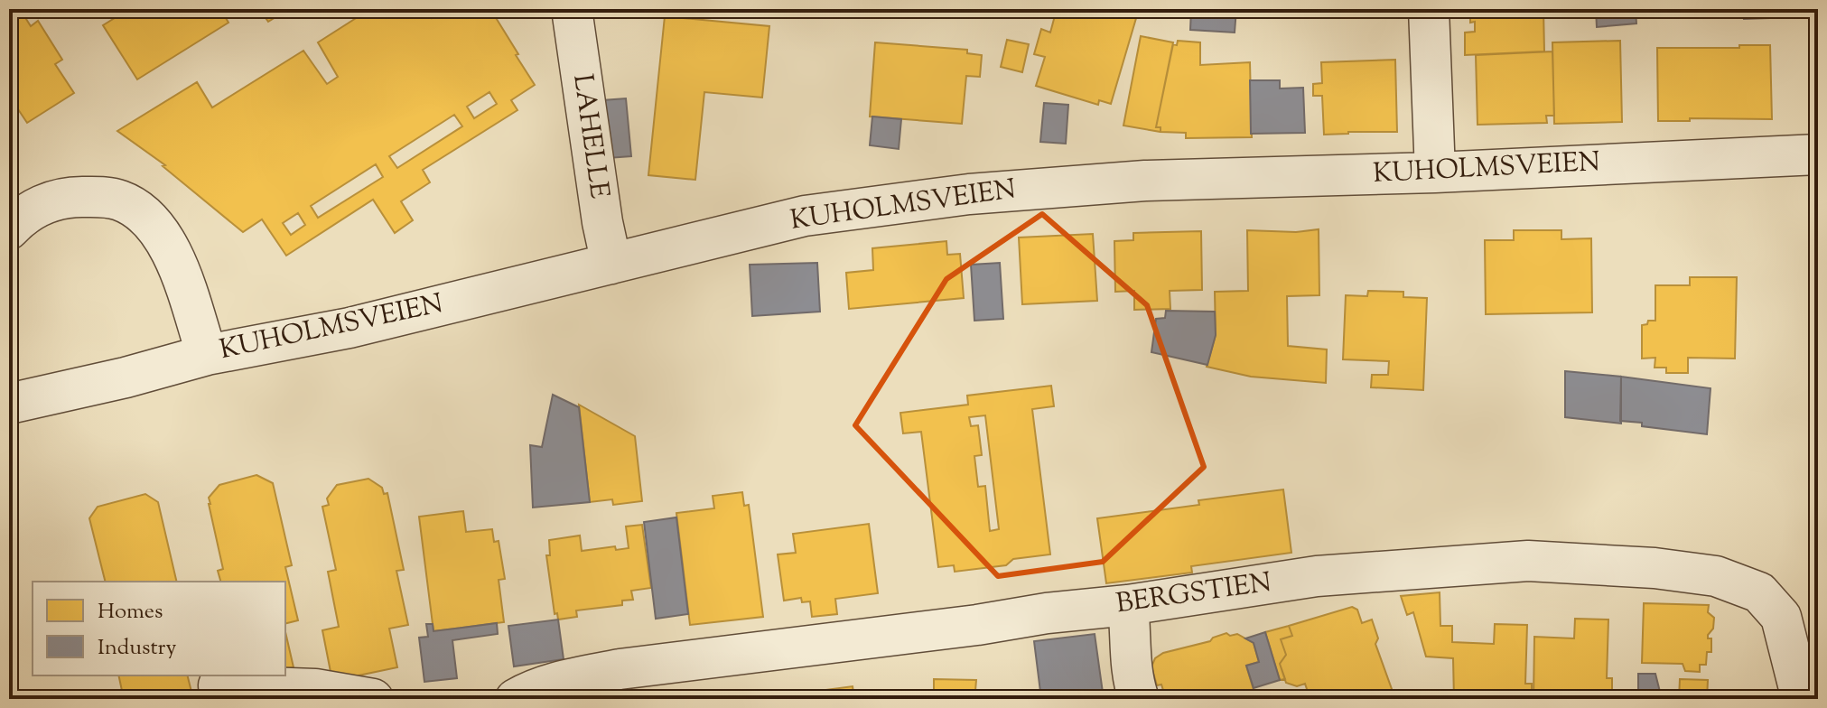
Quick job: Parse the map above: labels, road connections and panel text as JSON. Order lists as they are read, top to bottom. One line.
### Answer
{"streets":{"street":["LAHELLE","KUHOLMSVEIEN","BERGSTIEN"]},"crossings":[["LAHELLE","KUHOLMSVEIEN"]],"legend":["Homes","Industry"]}
